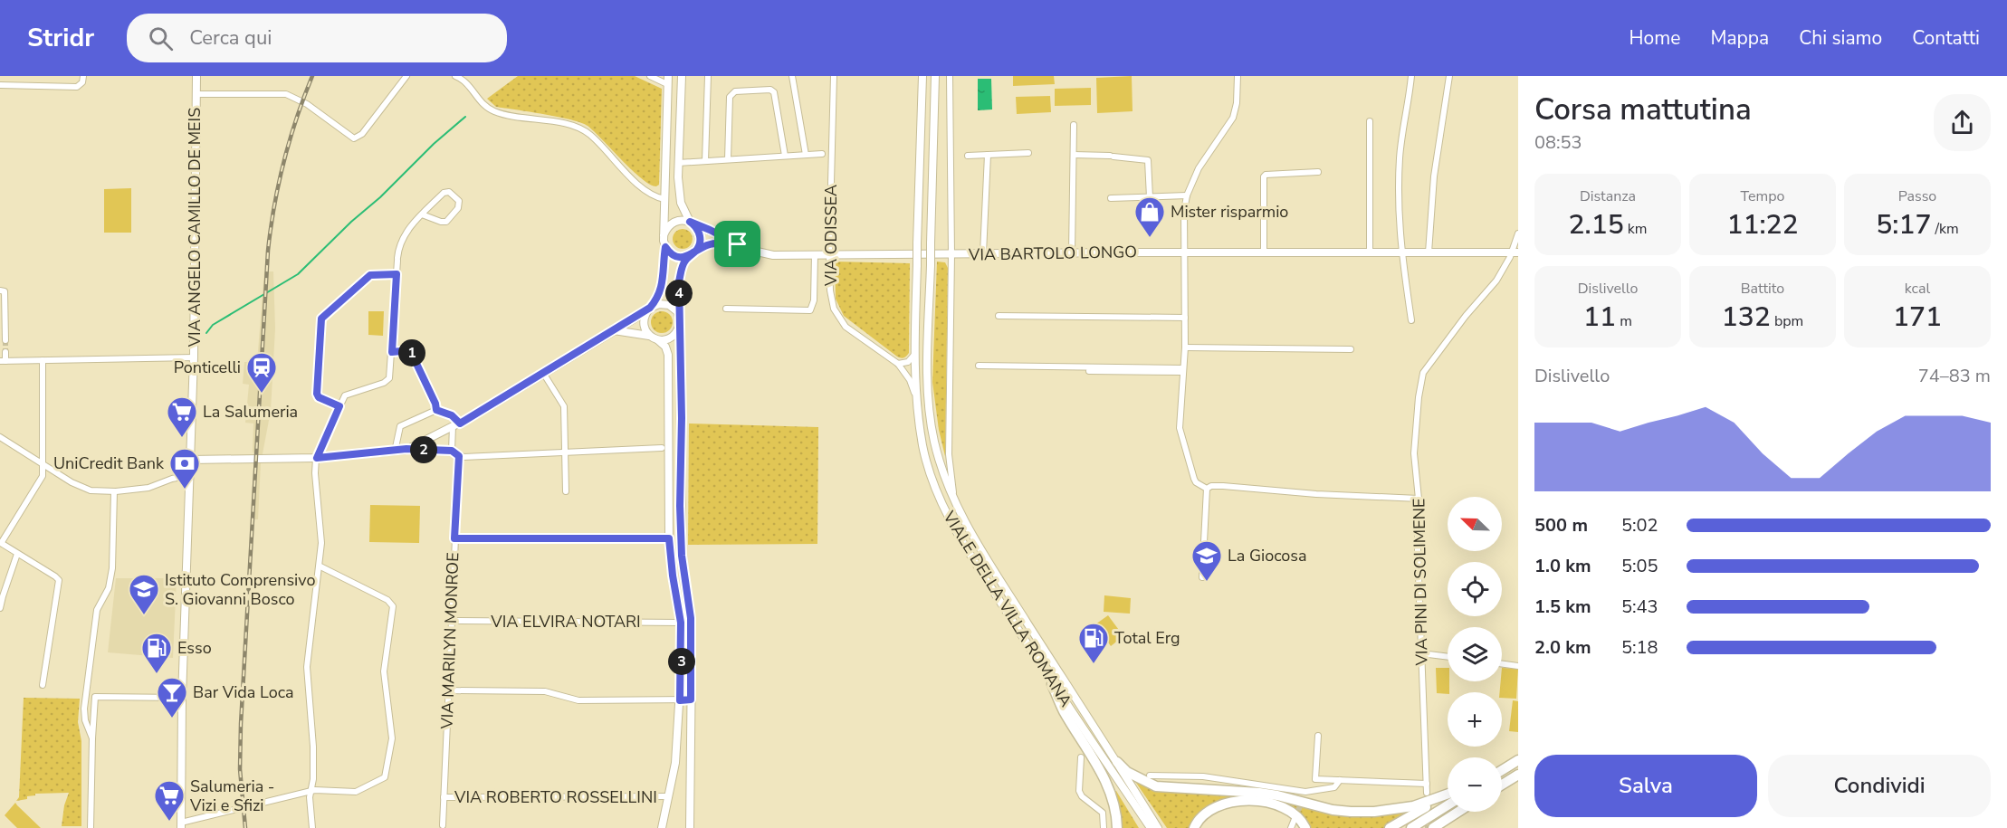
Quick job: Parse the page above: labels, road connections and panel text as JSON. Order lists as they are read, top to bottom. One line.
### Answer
{"streets":{"street":["VIA ANGELO CAMILLO DE MEIS","VIA ODISSEA","VIA BARTOLO LONGO","VIA PINI DI SOLIMENE","VIALE DELLA VILLA ROMANA","VIA ELVIRA NOTARI","VIA MARILYN MONROE","VIA ROBERTO ROSSELLINI"]},"crossings":[["VIA ODISSEA","VIA BARTOLO LONGO"],["VIA ODISSEA","VIALE DELLA VILLA ROMANA"],["VIA BARTOLO LONGO","VIA PINI DI SOLIMENE"],["VIA BARTOLO LONGO","VIALE DELLA VILLA ROMANA"],["VIA ELVIRA NOTARI","VIA MARILYN MONROE"],["VIA MARILYN MONROE","VIA ROBERTO ROSSELLINI"]],"places":{"shop":["Mister risparmio"],"station":["Ponticelli"],"supermarket":["La Salumeria","Salumeria - Vizi e Sfizi"],"bank":["UniCredit Bank"],"school or university":["La Giocosa","Istituto Comprensivo S. Giovanni Bosco"],"fuel station":["Total Erg","Esso"],"bar":["Bar Vida Loca"]},"north":"top left","page":{"header":"Stridr","search":"Cerca qui","nav":["Home","Mappa","Chi siamo","Contatti"],"heading":["Corsa mattutina","08:53"],"stats":[["Distanza","2.15 km"],["Tempo","11:22"],["Passo","5:17 /km"],["Dislivello","11 m"],["Battito","132 bpm"],["kcal","171"]],"pins":["4","1","2","3"],"chart":["Dislivello","74–83 m"],"map_buttons":["+","−"],"list":[{"name":"500 m","note":"5:02"},{"name":"1.0 km","note":"5:05"},{"name":"1.5 km","note":"5:43"},{"name":"2.0 km","note":"5:18"}],"buttons":["Salva","Condividi"]}}
